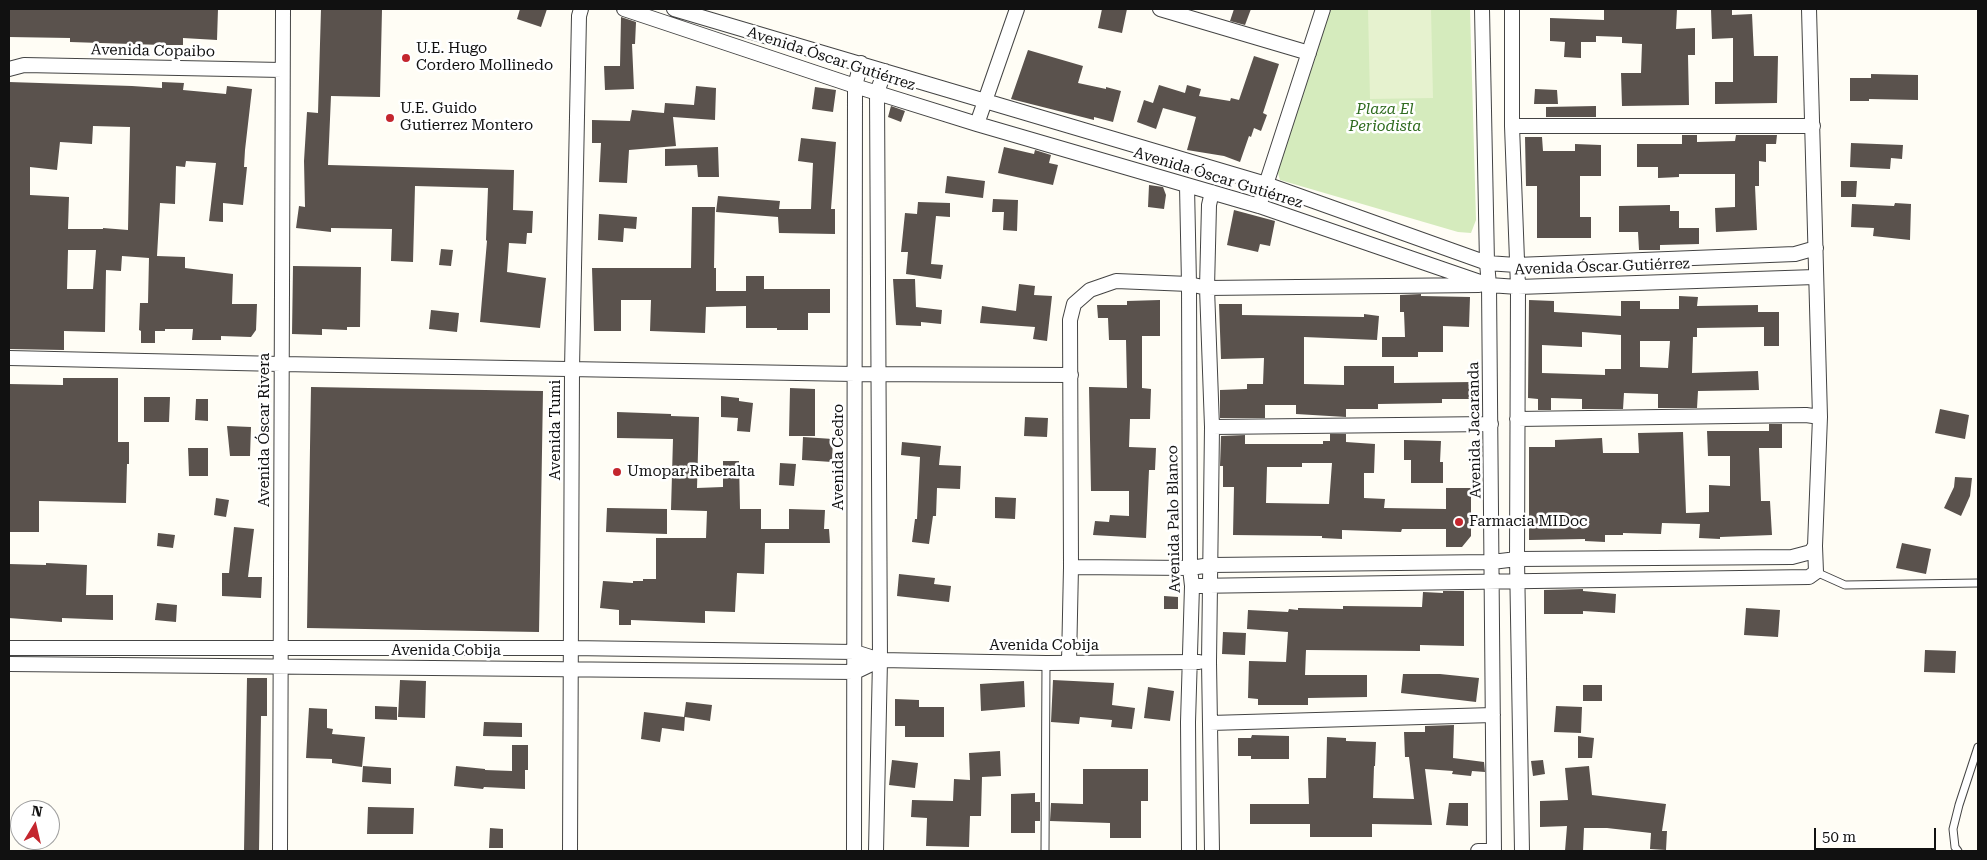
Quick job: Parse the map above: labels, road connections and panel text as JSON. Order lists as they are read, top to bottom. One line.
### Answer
{"streets":{"street":["Avenida Copaibo","Avenida Óscar Gutiérrez","Avenida Óscar Rivera","Avenida Tumi","Avenida Jacaranda","Avenida Cedro","Avenida Palo Blanco","Avenida Cobija"]},"crossings":[["Avenida Copaibo","Avenida Óscar Rivera"],["Avenida Óscar Gutiérrez","Avenida Jacaranda"],["Avenida Óscar Gutiérrez","Avenida Cedro"],["Avenida Óscar Gutiérrez","Avenida Palo Blanco"],["Avenida Óscar Rivera","Avenida Cobija"],["Avenida Tumi","Avenida Cobija"],["Avenida Cedro","Avenida Cobija"],["Avenida Palo Blanco","Avenida Cobija"]],"parks":["Plaza El Periodista"],"places":["U.E. Hugo Cordero Mollinedo","U.E. Guido Gutierrez Montero","Umopar Riberalta","Farmacia MIDoc"],"scale_bar":"50 m","north":"top"}
